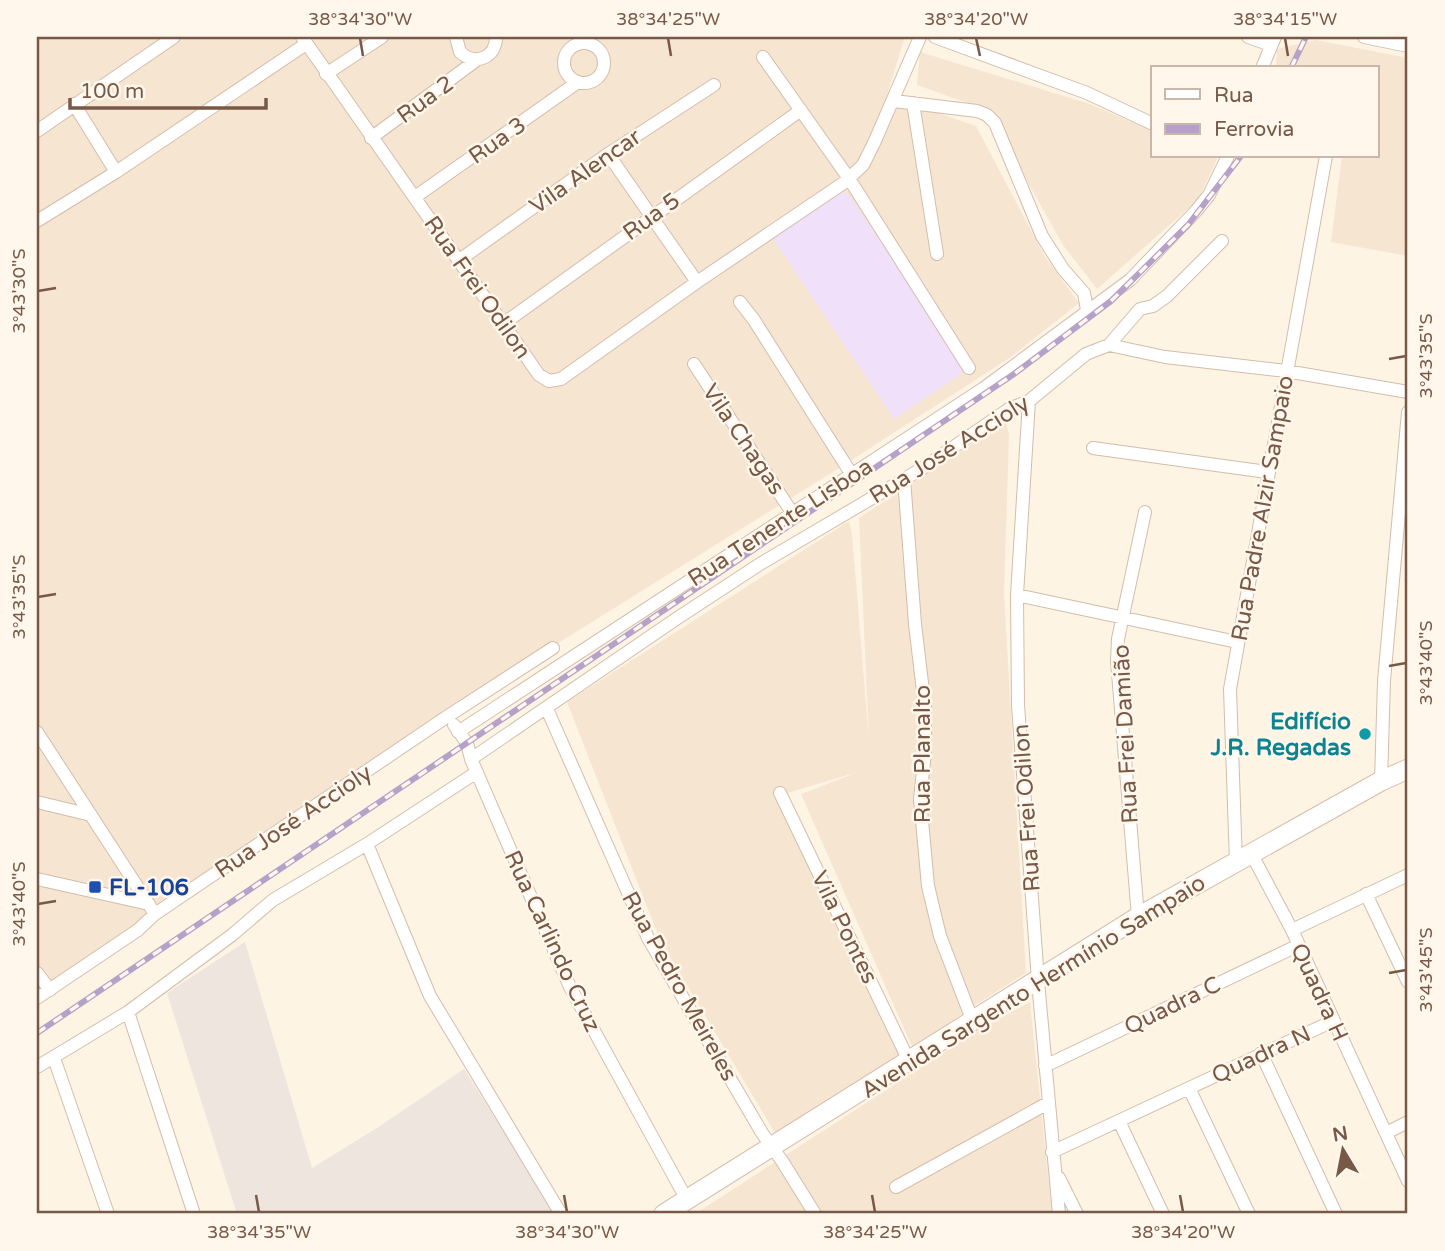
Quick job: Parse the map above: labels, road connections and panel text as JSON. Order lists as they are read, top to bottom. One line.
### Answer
{"streets":{"main road":["Avenida Sargento Hermínio Sampaio"],"street":["Rua 2","Rua 3","Vila Alencar","Rua 5","Rua Frei Odilon","Vila Chagas","Rua José Accioly","Rua Padre Alzir Sampaio","Rua Tenente Lisboa","Rua Frei Damião","Rua Planalto","Vila Pontes","Rua Carlindo Cruz","Rua Pedro Meireles","Quadra H","Quadra C","Quadra N"]},"crossings":[["Rua 2","Rua Frei Odilon"],["Rua 3","Rua Frei Odilon"],["Vila Alencar","Rua Frei Odilon"],["Rua 5","Rua Frei Odilon"],["Rua Frei Odilon","Rua José Accioly"],["Rua Frei Odilon","Avenida Sargento Hermínio Sampaio"],["Rua Frei Odilon","Quadra C"],["Rua Frei Odilon","Quadra N"],["Vila Chagas","Rua Tenente Lisboa"],["Rua José Accioly","Rua Planalto"],["Rua José Accioly","Rua Carlindo Cruz"],["Rua José Accioly","Rua Pedro Meireles"],["Rua Padre Alzir Sampaio","Avenida Sargento Hermínio Sampaio"],["Rua Padre Alzir Sampaio","Quadra H"],["Rua Tenente Lisboa","Rua Carlindo Cruz"],["Rua Frei Damião","Avenida Sargento Hermínio Sampaio"],["Rua Planalto","Avenida Sargento Hermínio Sampaio"],["Vila Pontes","Avenida Sargento Hermínio Sampaio"],["Rua Carlindo Cruz","Avenida Sargento Hermínio Sampaio"],["Rua Pedro Meireles","Avenida Sargento Hermínio Sampaio"],["Avenida Sargento Hermínio Sampaio","Quadra H"],["Quadra H","Quadra C"],["Quadra H","Quadra N"]],"places":{"other":["Edifício J.R. Regadas"],"transit":["FL-106"]},"legend":["Rua","Ferrovia"],"scale_bar":"100 m","north":"top","coordinates":["38°34'30\"W","38°34'25\"W","38°34'20\"W","38°34'15\"W","3°43'30\"S","3°43'35\"S","3°43'40\"S","3°43'45\"S","38°34'35\"W"]}
